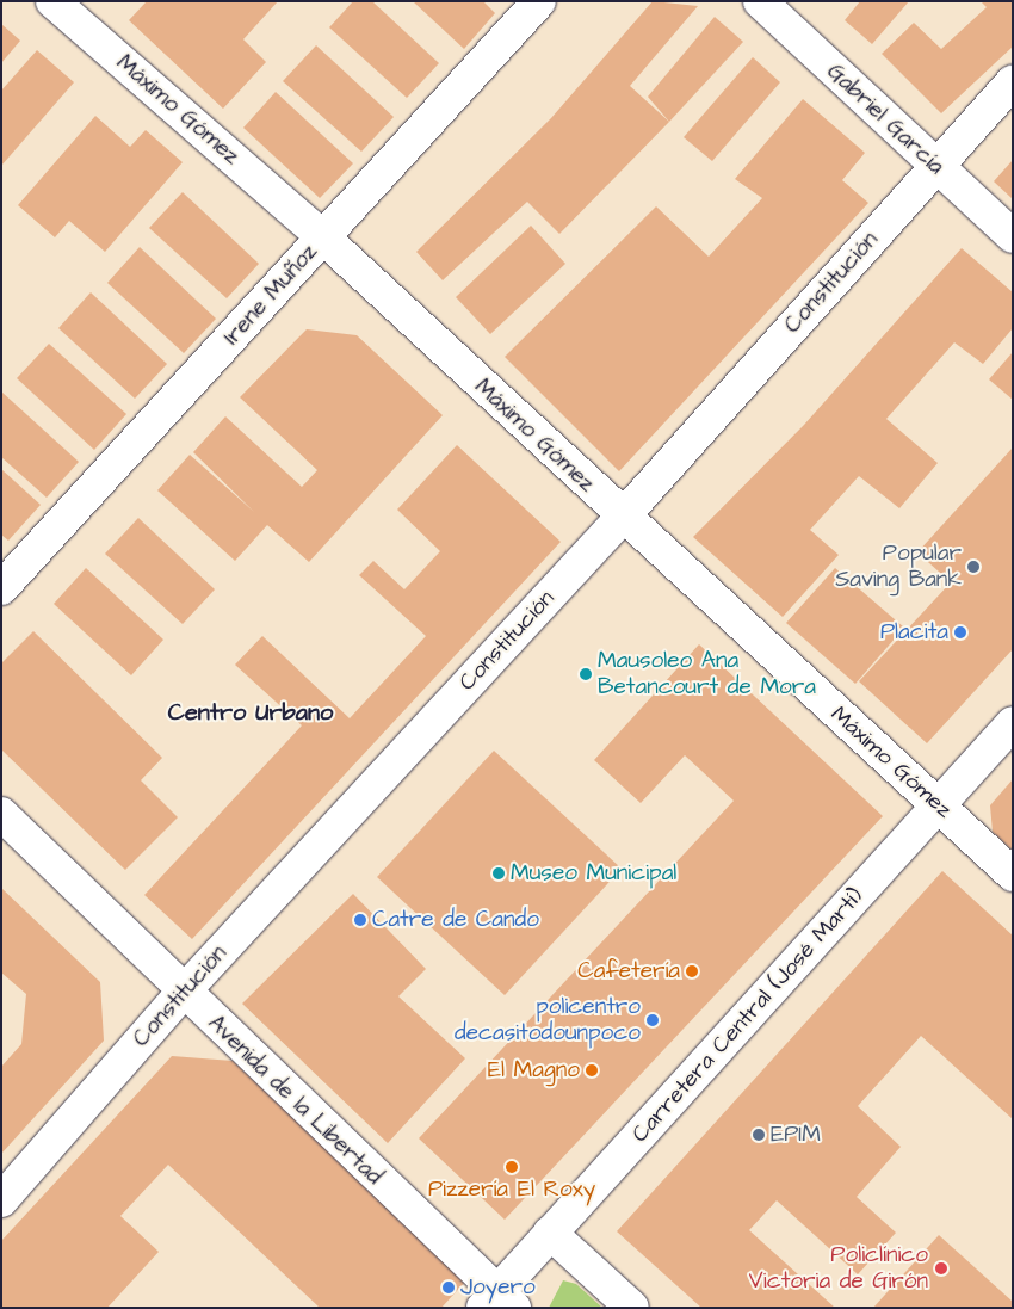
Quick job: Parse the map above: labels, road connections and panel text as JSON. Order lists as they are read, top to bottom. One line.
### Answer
{"streets":{"main road":["Máximo Gómez","Gabriel García","Constitución","Irene Muñoz","Carretera Central (José Martí)","Avenida de la Libertad"]},"crossings":[["Máximo Gómez","Constitución"],["Máximo Gómez","Irene Muñoz"],["Máximo Gómez","Carretera Central (José Martí)"],["Gabriel García","Constitución"],["Constitución","Avenida de la Libertad"],["Carretera Central (José Martí)","Avenida de la Libertad"]],"districts":["Centro Urbano"],"places":["Popular Saving Bank","Placita","Mausoleo Ana Betancourt de Mora","Museo Municipal","Catre de Cando","Cafetería","policentro decasitodounpoco","El Magno","EPIM","Pizzería El Roxy","Policlínico Victoria de Girón","Joyero"]}
